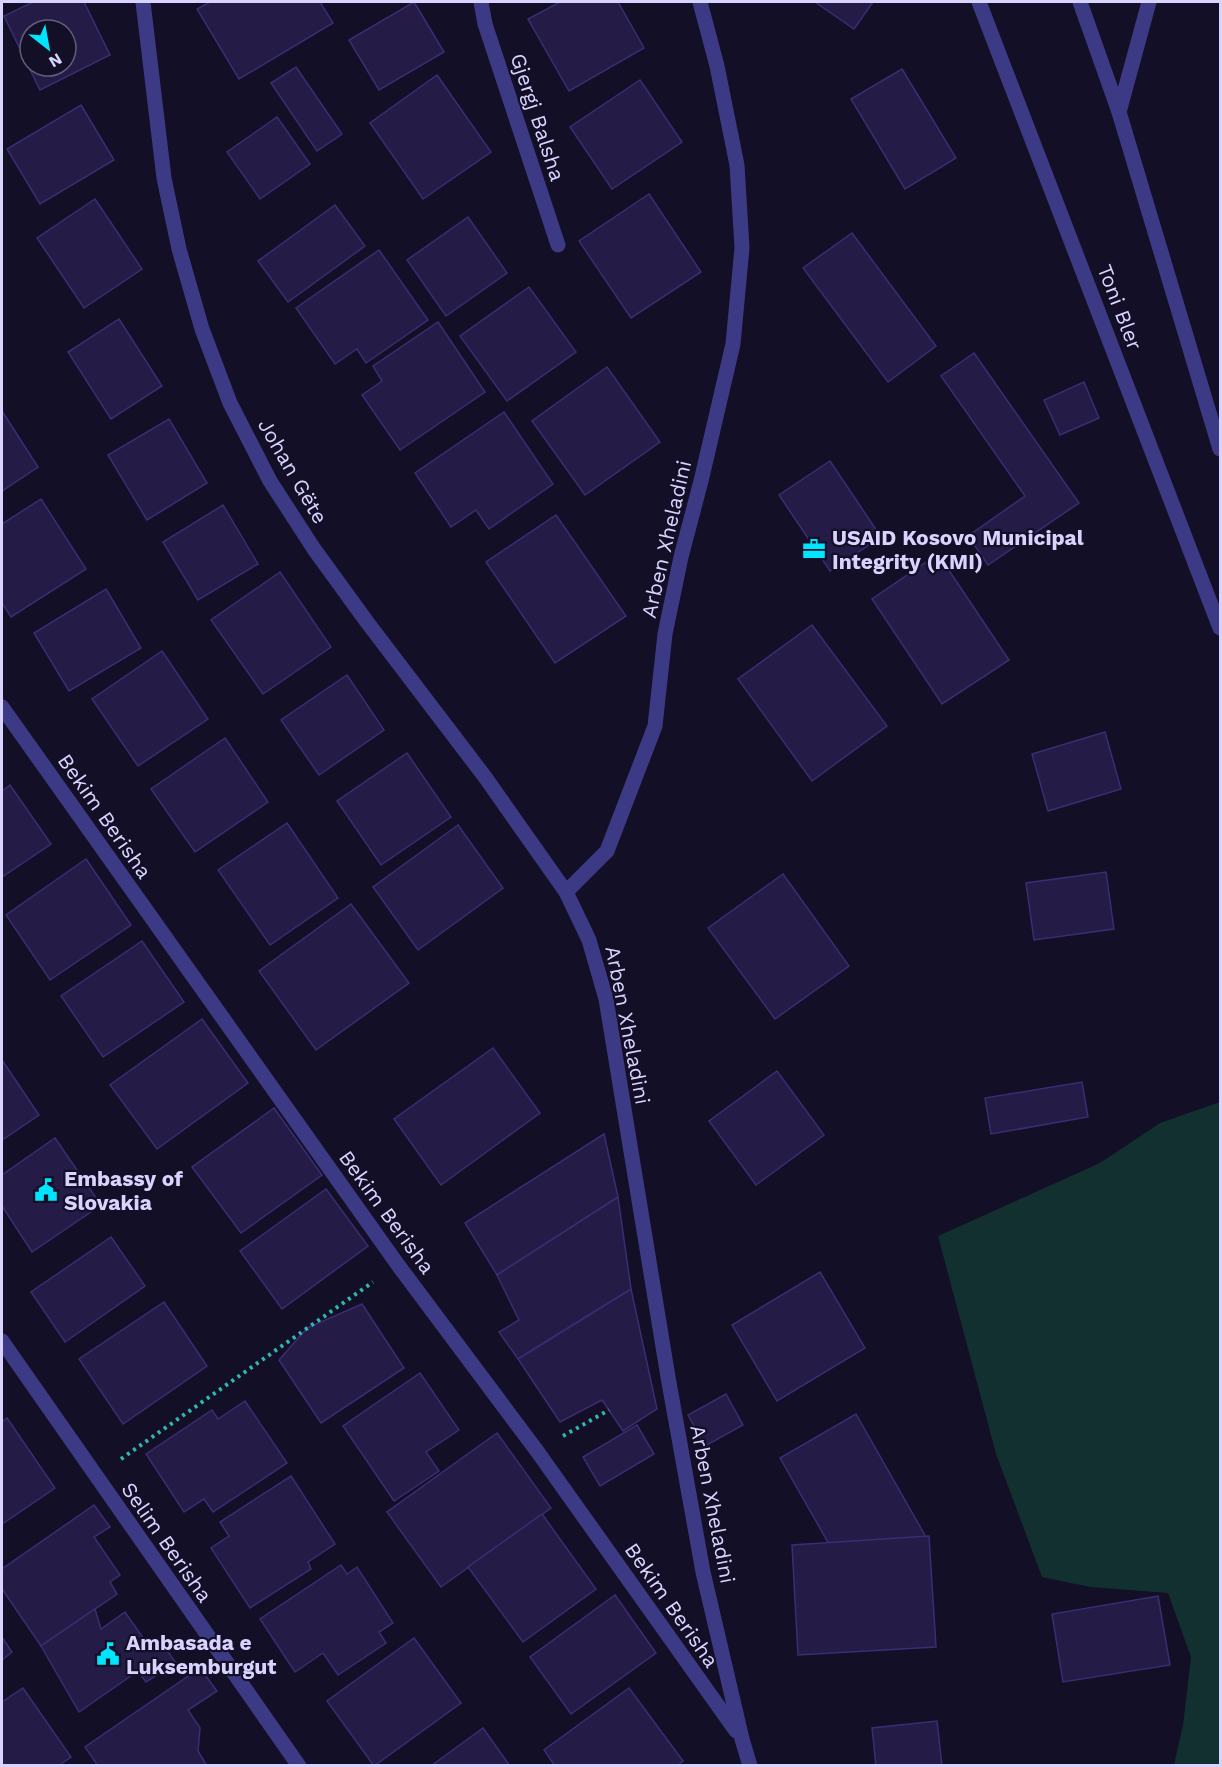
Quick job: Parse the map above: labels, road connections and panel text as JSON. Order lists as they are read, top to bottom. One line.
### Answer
{"streets":{"street":["Gjergj Balsha","Toni Bler","Johan Gëte","Arben Xheladini","Bekim Berisha","Selim Berisha"]},"crossings":[["Johan Gëte","Arben Xheladini"],["Arben Xheladini","Bekim Berisha"]],"places":{"office":["USAID Kosovo Municipal Integrity (KMI)"],"public building":["Embassy of Slovakia","Ambasada e Luksemburgut"]},"north":"bottom right"}
